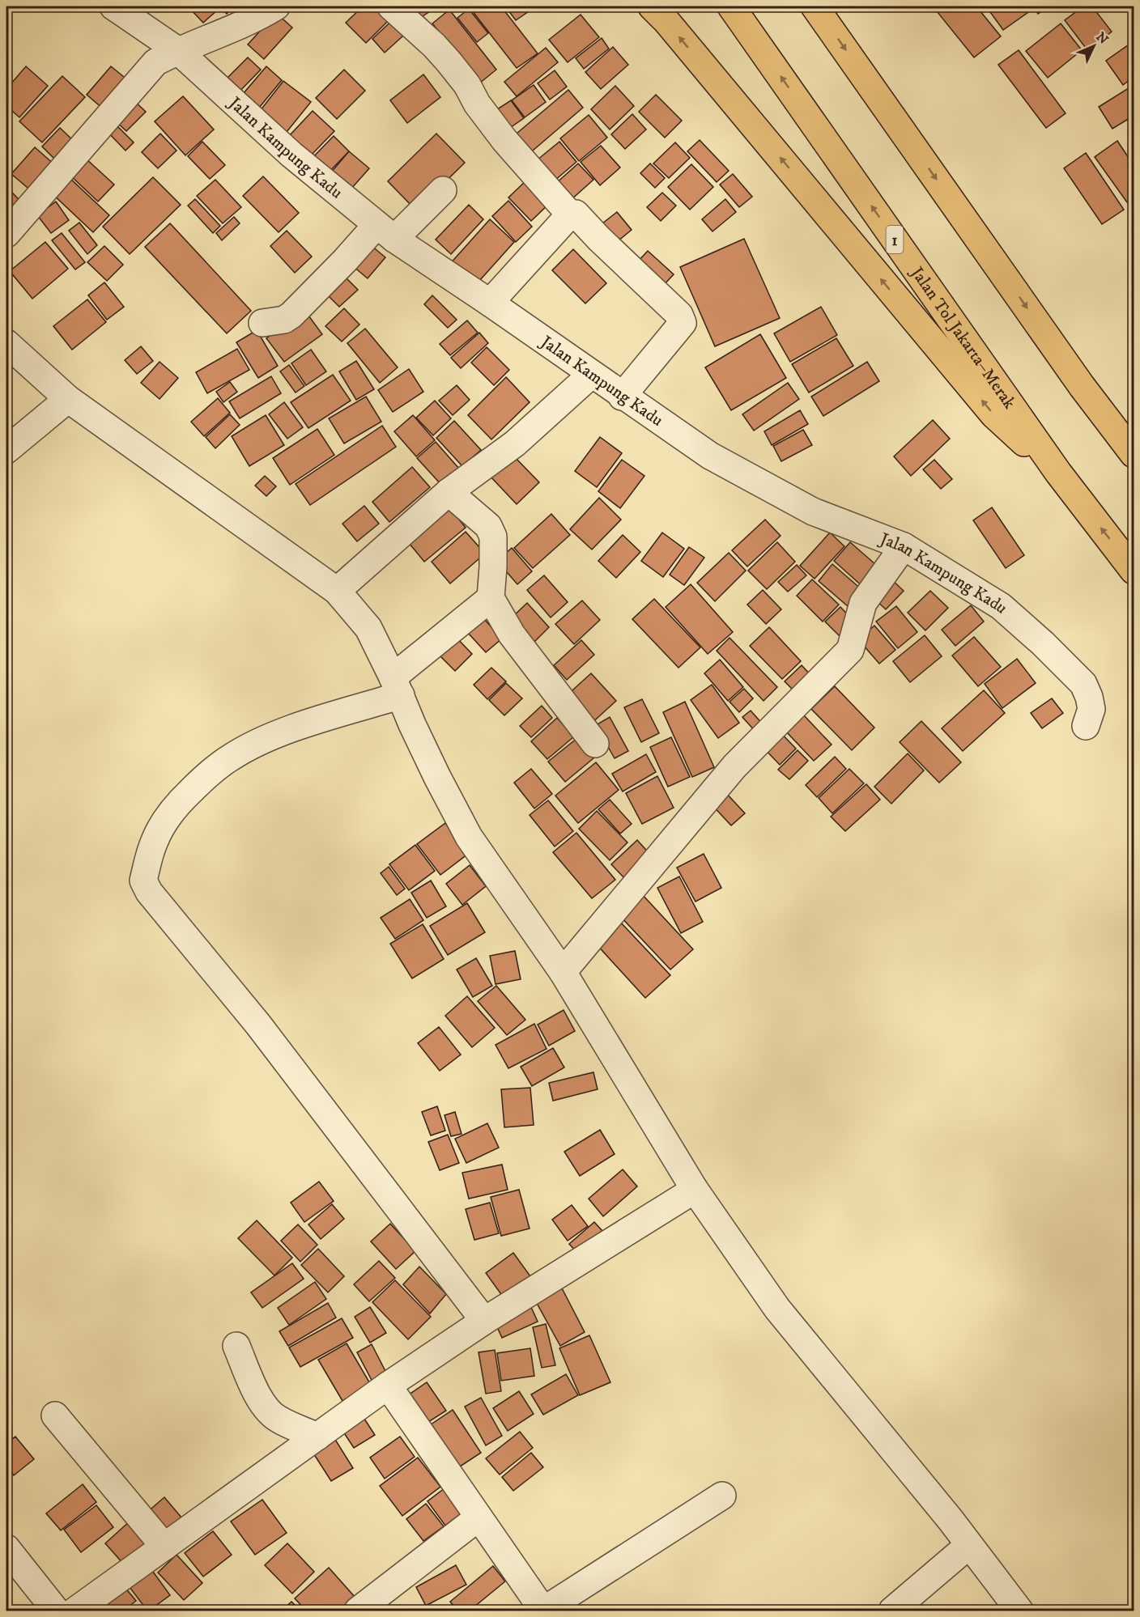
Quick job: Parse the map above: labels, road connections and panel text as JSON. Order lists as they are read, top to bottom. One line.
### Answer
{"streets":{"highway":["1","Jalan Tol Jakarta–Merak"],"street":["Jalan Kampung Kadu"]},"north":"top right"}
